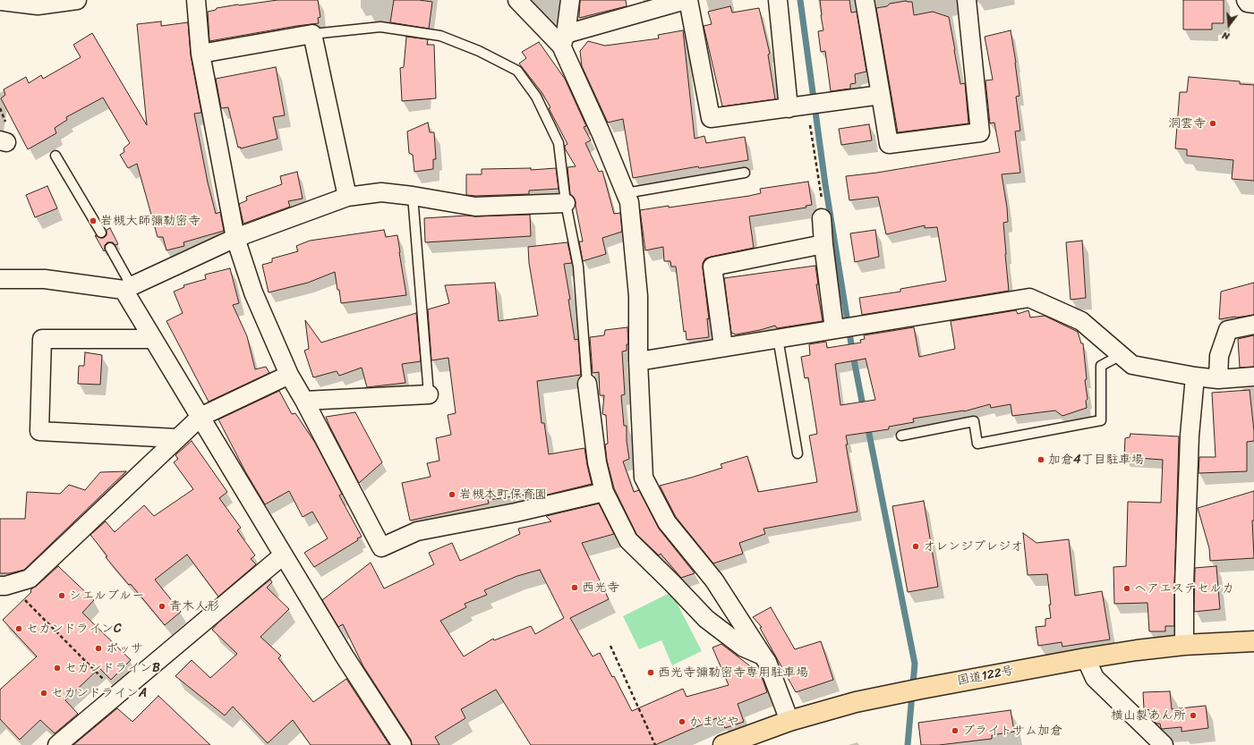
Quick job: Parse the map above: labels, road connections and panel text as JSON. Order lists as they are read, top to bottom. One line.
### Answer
{"streets":{"highway":["国道122号"]},"places":["洞雲寺","岩槻大師彌勒密寺","加倉4丁目駐車場","岩槻本町保育園","オレンジプレジオ","西光寺","ヘアエステセルカ","シエルブルー","青木人形","セカンドラインC","ボッサ","セカンドラインB","西光寺彌勒密寺専用駐車場","セカンドラインA","横山製あん所","かまどや","ブライトサム加倉"],"north":"bottom"}
